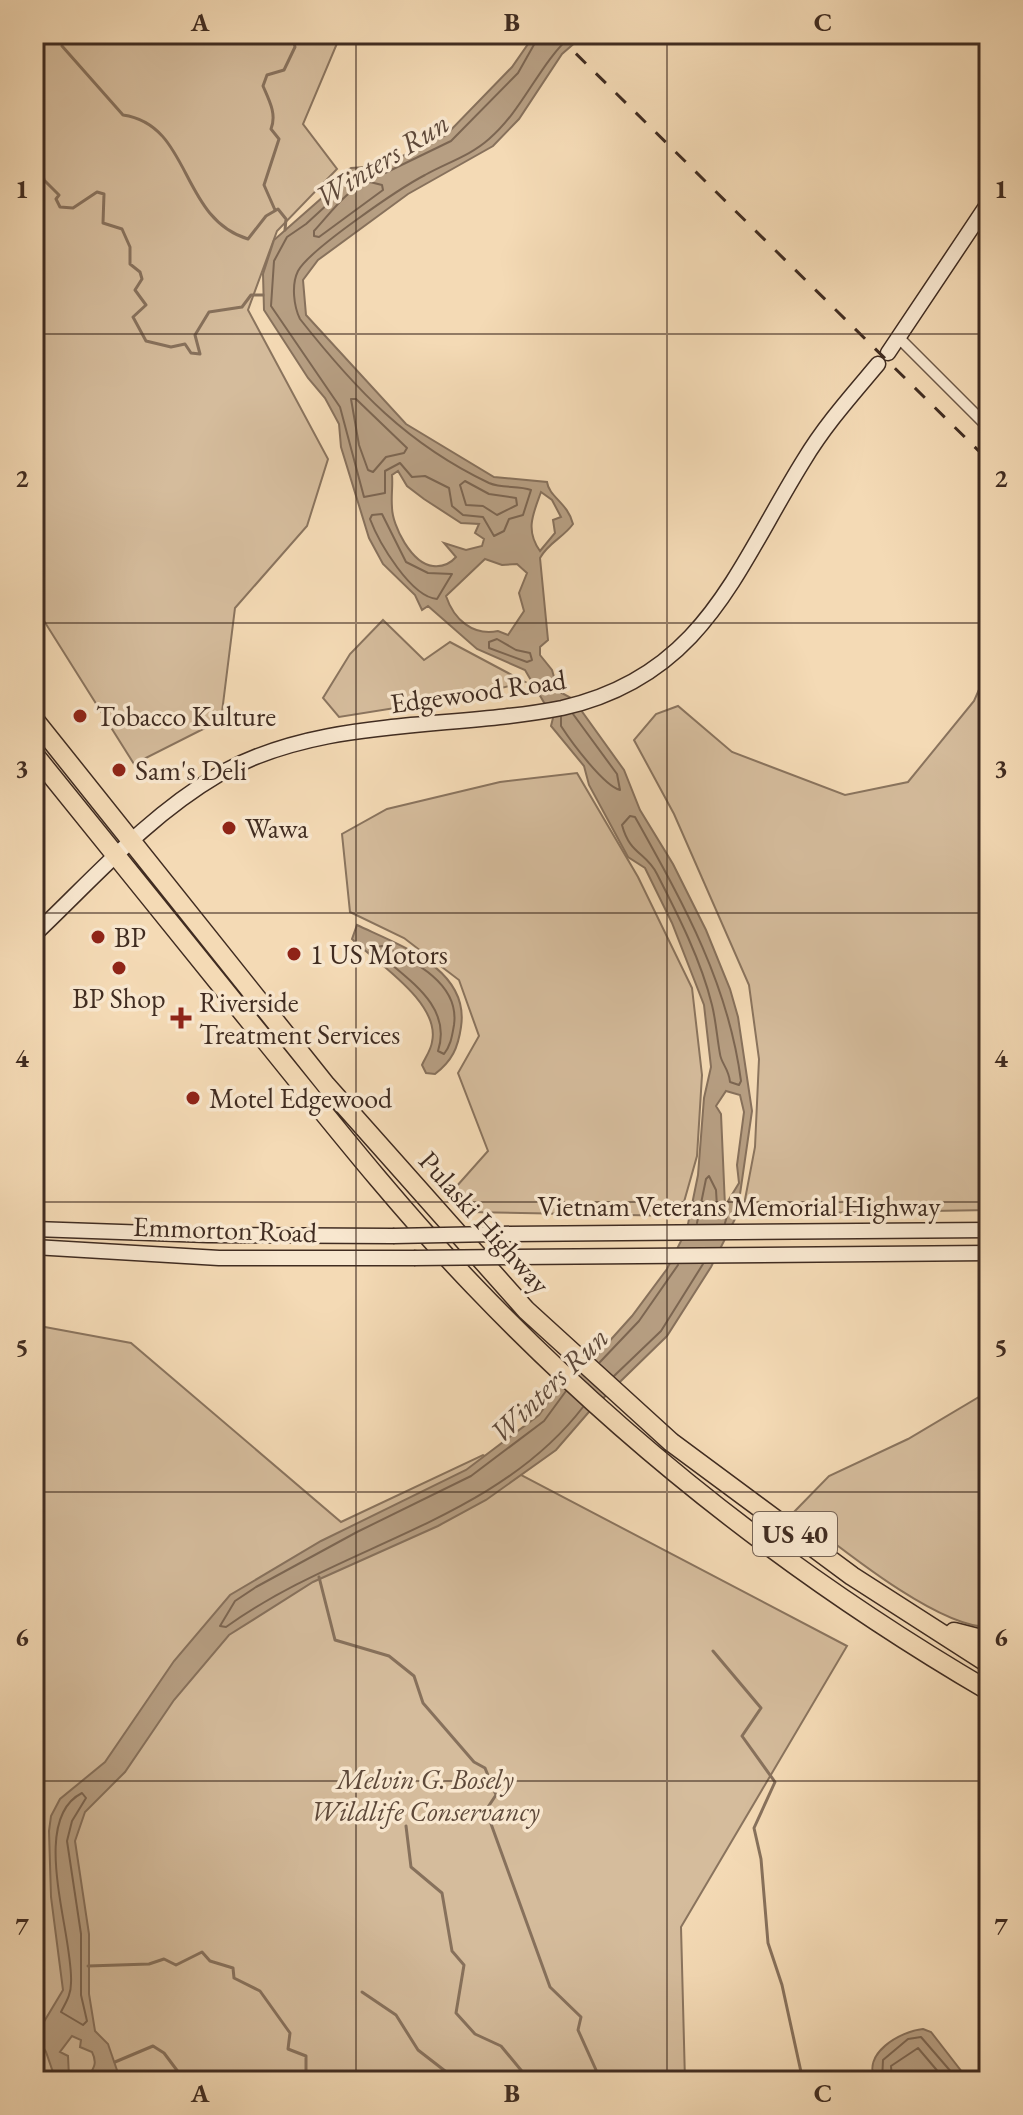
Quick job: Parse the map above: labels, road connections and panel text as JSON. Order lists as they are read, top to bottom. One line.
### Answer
{"streets":{"highway":["Pulaski Highway","US 40"],"main road":["Edgewood Road","Vietnam Veterans Memorial Highway","Emmorton Road"]},"crossings":[["Edgewood Road","Pulaski Highway"],["Vietnam Veterans Memorial Highway","Emmorton Road"]],"water":["Winters Run"],"parks":["Melvin G. Bosely Wildlife Conservancy"],"places":{"other":["Tobacco Kulture","Sam's Deli","Wawa","BP","1 US Motors","BP Shop","Motel Edgewood"],"health":["Riverside Treatment Services"]},"grid":{"columns":["A","B","C"],"rows":["1","2","3","4","5","6","7"]}}
